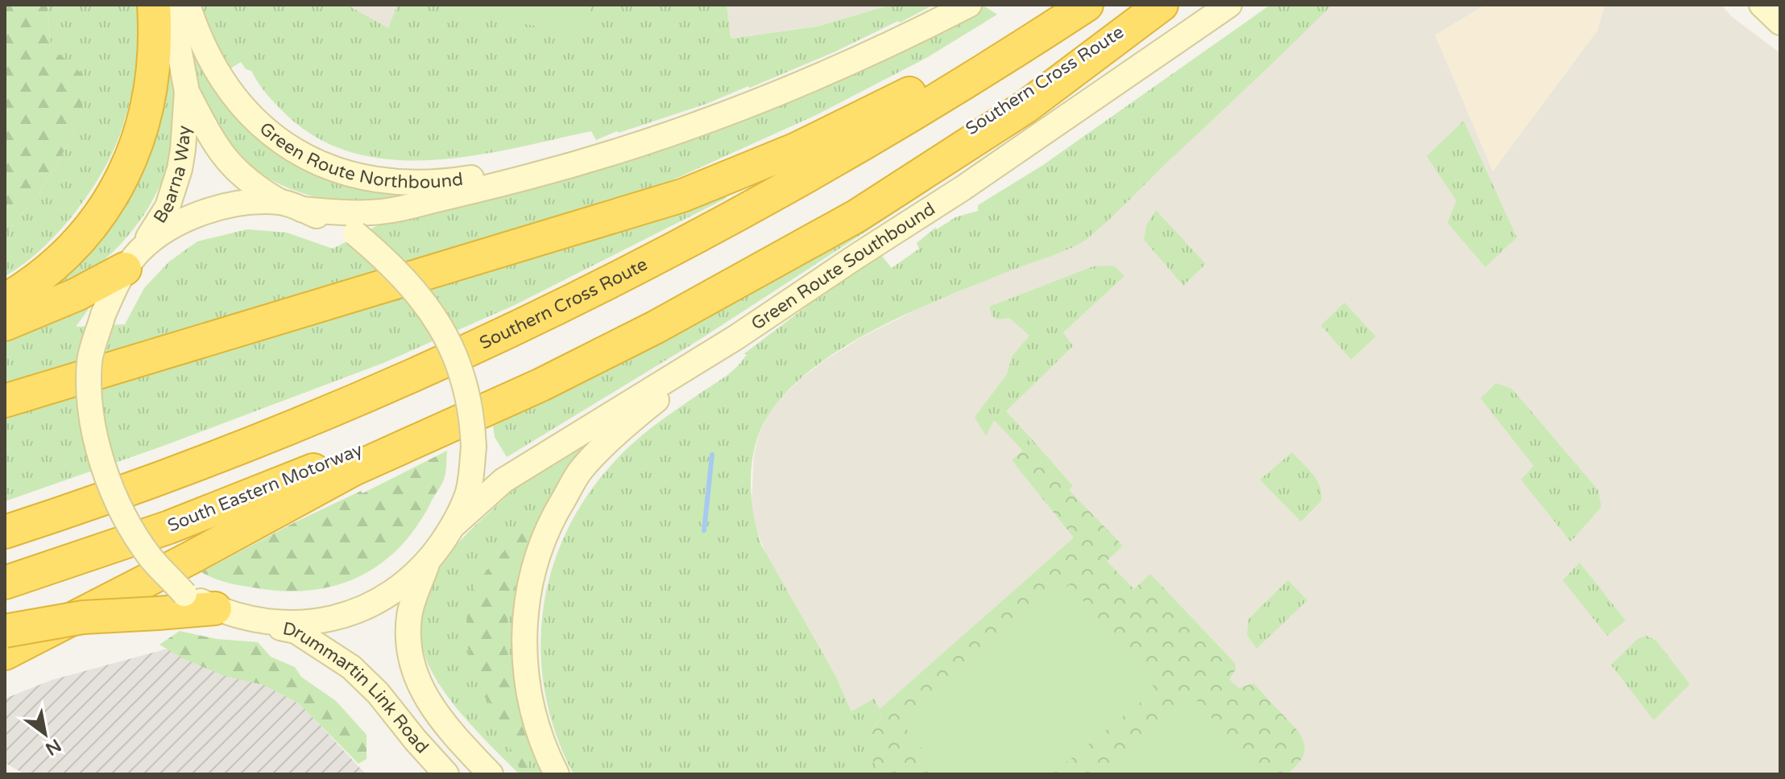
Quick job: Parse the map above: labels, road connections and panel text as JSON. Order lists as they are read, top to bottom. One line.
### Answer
{"streets":{"highway":["Southern Cross Route","South Eastern Motorway"],"main road":["Green Route Northbound","Bearna Way","Green Route Southbound","Drummartin Link Road"]},"crossings":[["Southern Cross Route","South Eastern Motorway"],["Green Route Northbound","Bearna Way"],["Bearna Way","Green Route Southbound"]],"north":"bottom right"}
